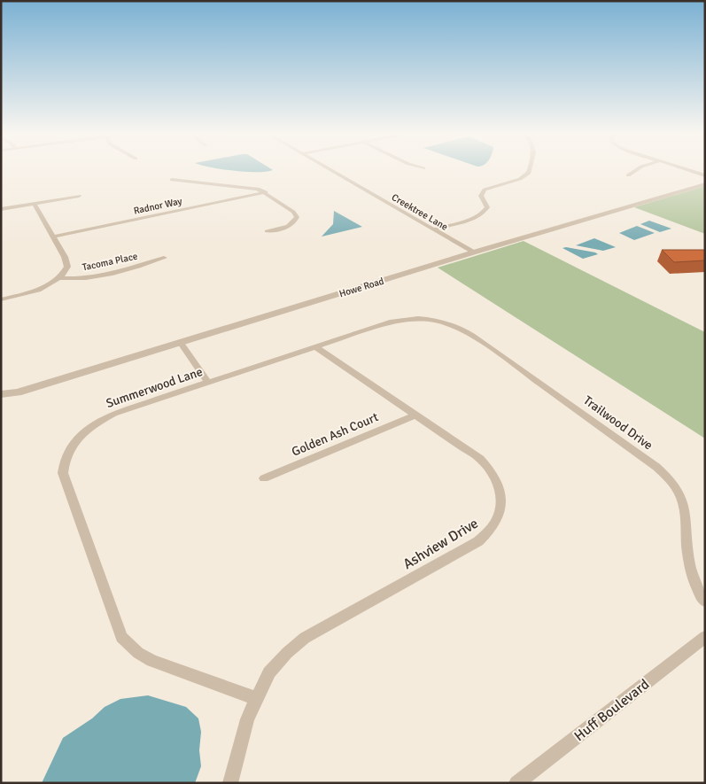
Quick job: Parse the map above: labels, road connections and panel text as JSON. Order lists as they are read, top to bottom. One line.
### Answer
{"streets":{"street":["Radnor Way","Creektree Lane","Tacoma Place","Howe Road","Summerwood Lane","Trailwood Drive","Golden Ash Court","Ashview Drive","Huff Boulevard"]},"crossings":[["Creektree Lane","Howe Road"],["Summerwood Lane","Trailwood Drive"],["Summerwood Lane","Ashview Drive"],["Golden Ash Court","Ashview Drive"]]}
